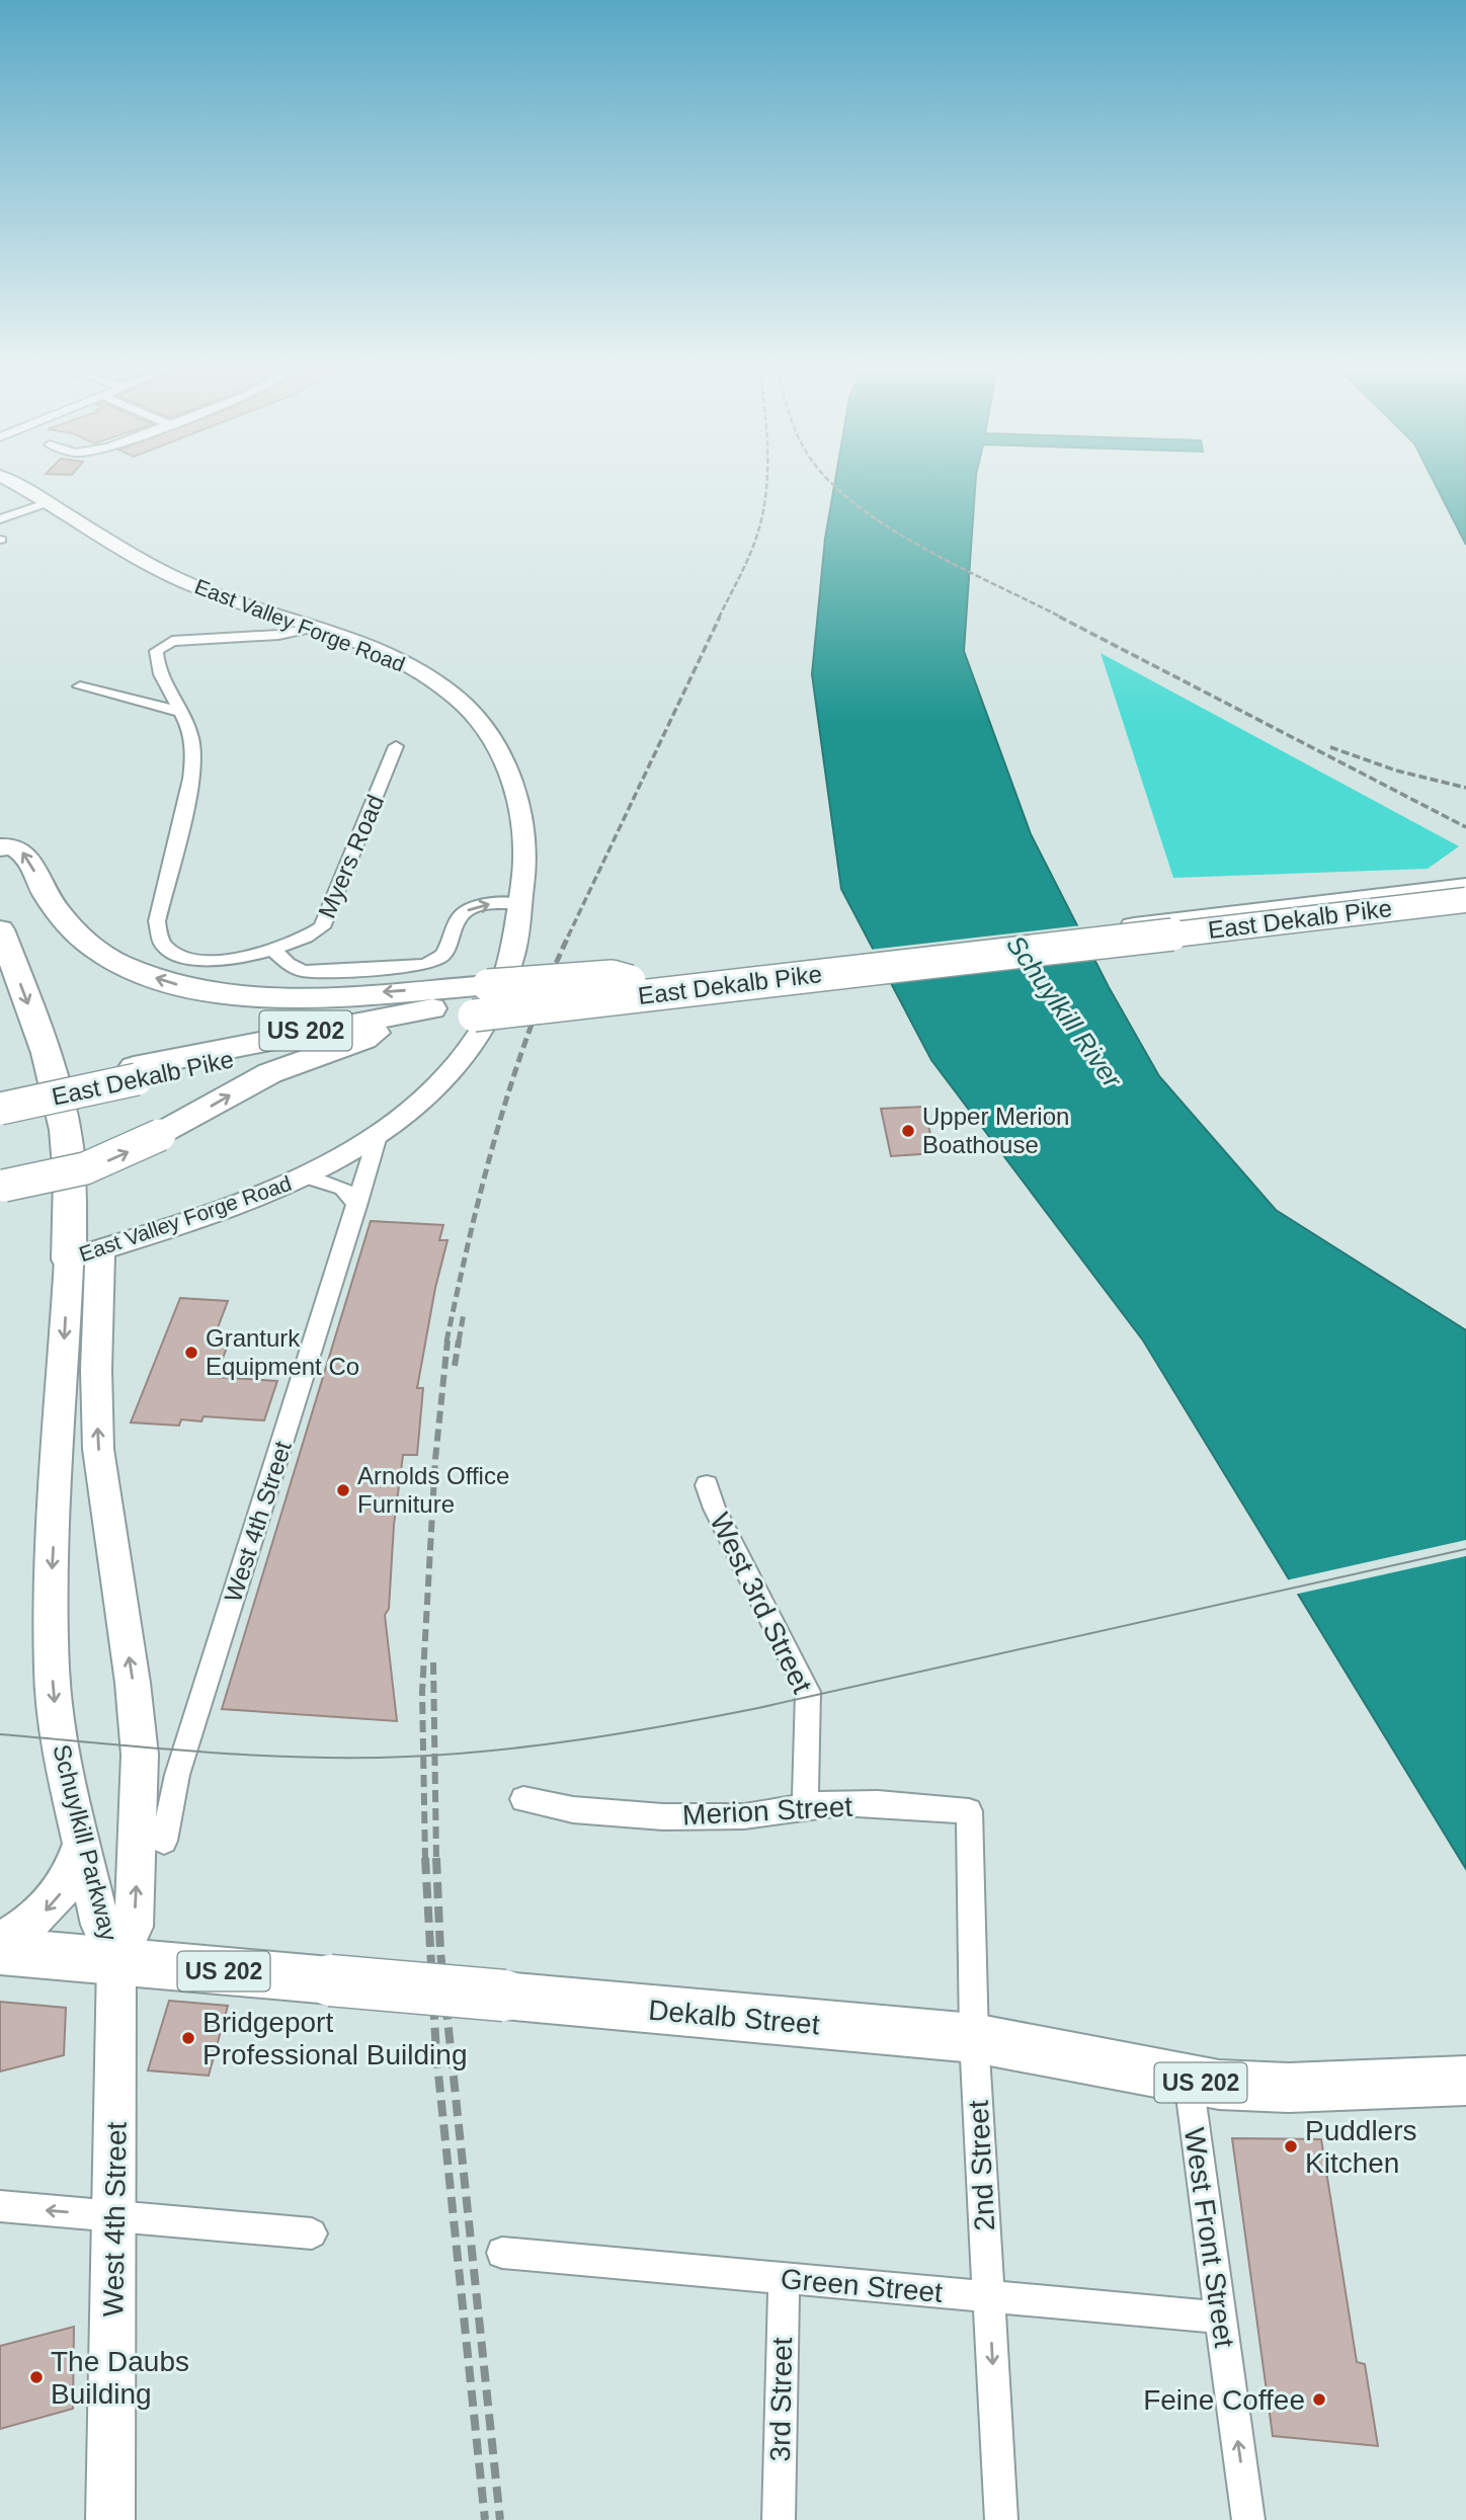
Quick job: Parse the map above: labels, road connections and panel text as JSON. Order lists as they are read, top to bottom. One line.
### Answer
{"streets":{"highway":["East Dekalb Pike","US 202","Dekalb Street"],"main road":["East Valley Forge Road","West 4th Street","Schuylkill Parkway"],"street":["Myers Road","West 3rd Street","Merion Street","2nd Street","West Front Street","Green Street","3rd Street"]},"crossings":[["East Valley Forge Road","West 4th Street"],["East Valley Forge Road","Schuylkill Parkway"],["West 4th Street","Schuylkill Parkway"],["West 4th Street","Dekalb Street"],["West 3rd Street","Merion Street"],["Merion Street","2nd Street"],["Schuylkill Parkway","Dekalb Street"],["Dekalb Street","2nd Street"],["Dekalb Street","West Front Street"],["2nd Street","Green Street"],["West Front Street","Green Street"],["Green Street","3rd Street"]],"one_way":["West Front Street"],"water":["Schuylkill River"],"places":["Upper Merion Boathouse","Granturk Equipment Co","Arnolds Office Furniture","Bridgeport Professional Building","Puddlers Kitchen","The Daubs Building","Feine Coffee"]}
